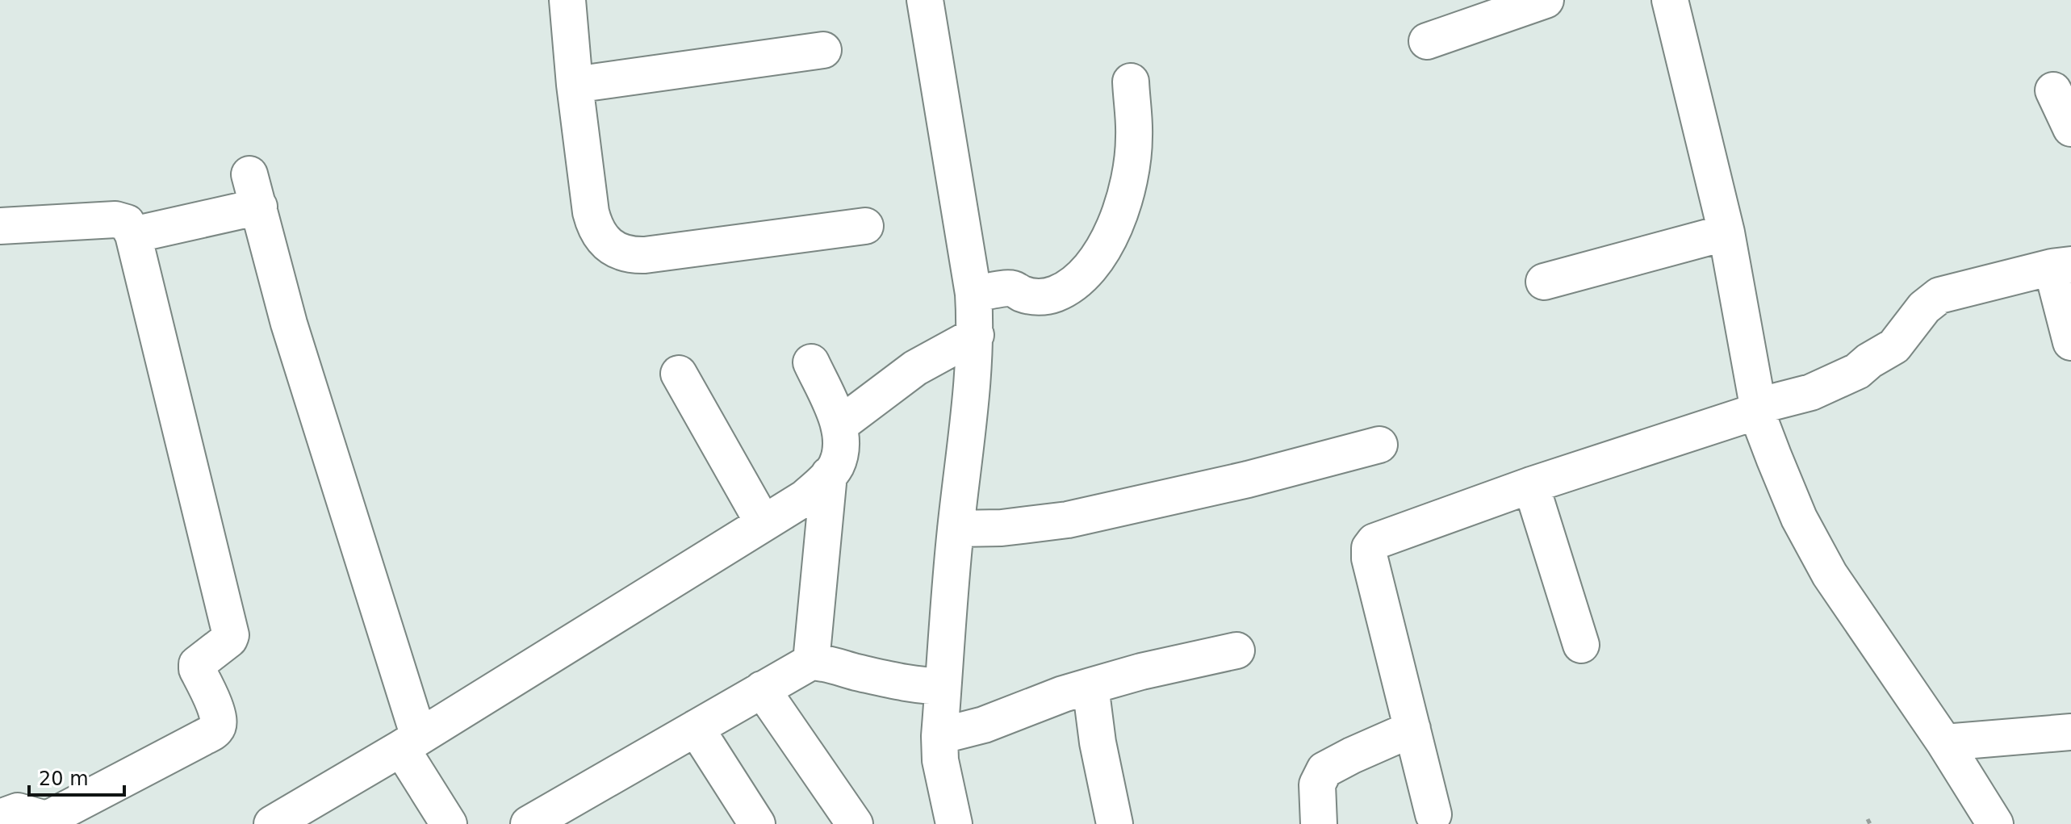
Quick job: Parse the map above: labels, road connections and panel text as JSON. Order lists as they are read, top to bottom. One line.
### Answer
{"scale_bar":"20 m"}
